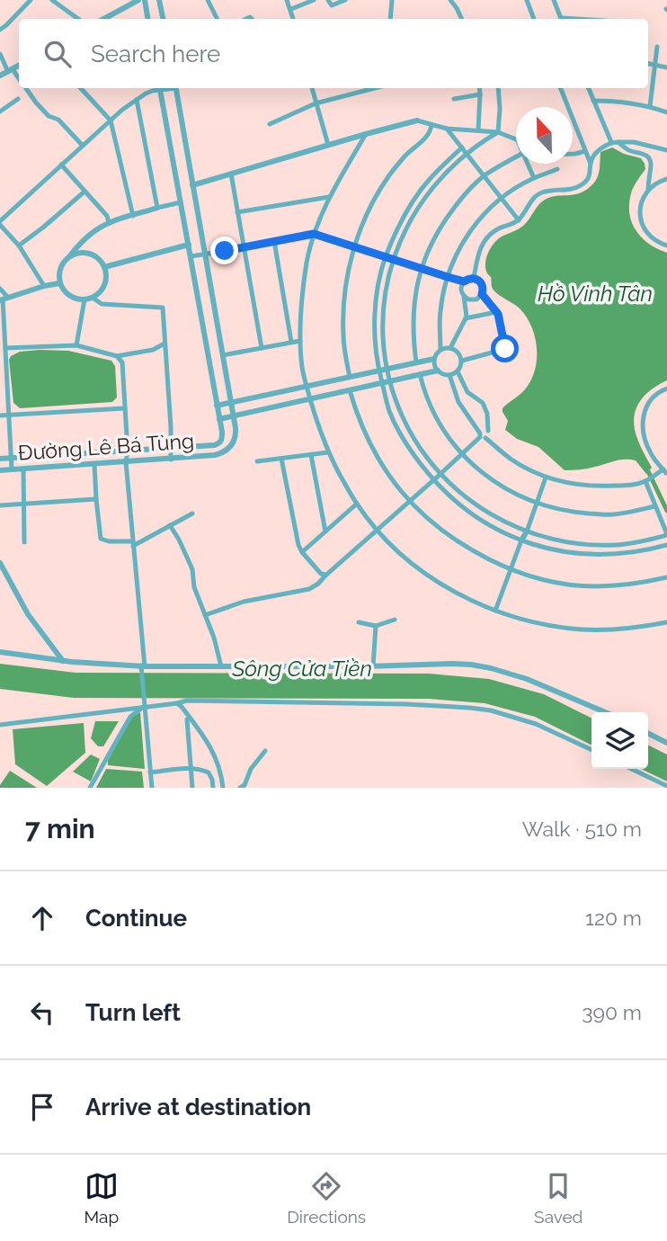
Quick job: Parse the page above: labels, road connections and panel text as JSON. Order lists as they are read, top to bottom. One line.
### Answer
{"streets":{"street":["Đường Lê Bá Tùng"]},"water":["Hồ Vinh Tân","Sông Cửa Tiền"],"north":"top","page":{"search":"Search here","heading":["7 min","Walk · 510 m"],"list":[["Continue","120 m"],["Turn left","390 m"],"Arrive at destination"],"nav":["Map","Directions","Saved"]}}
